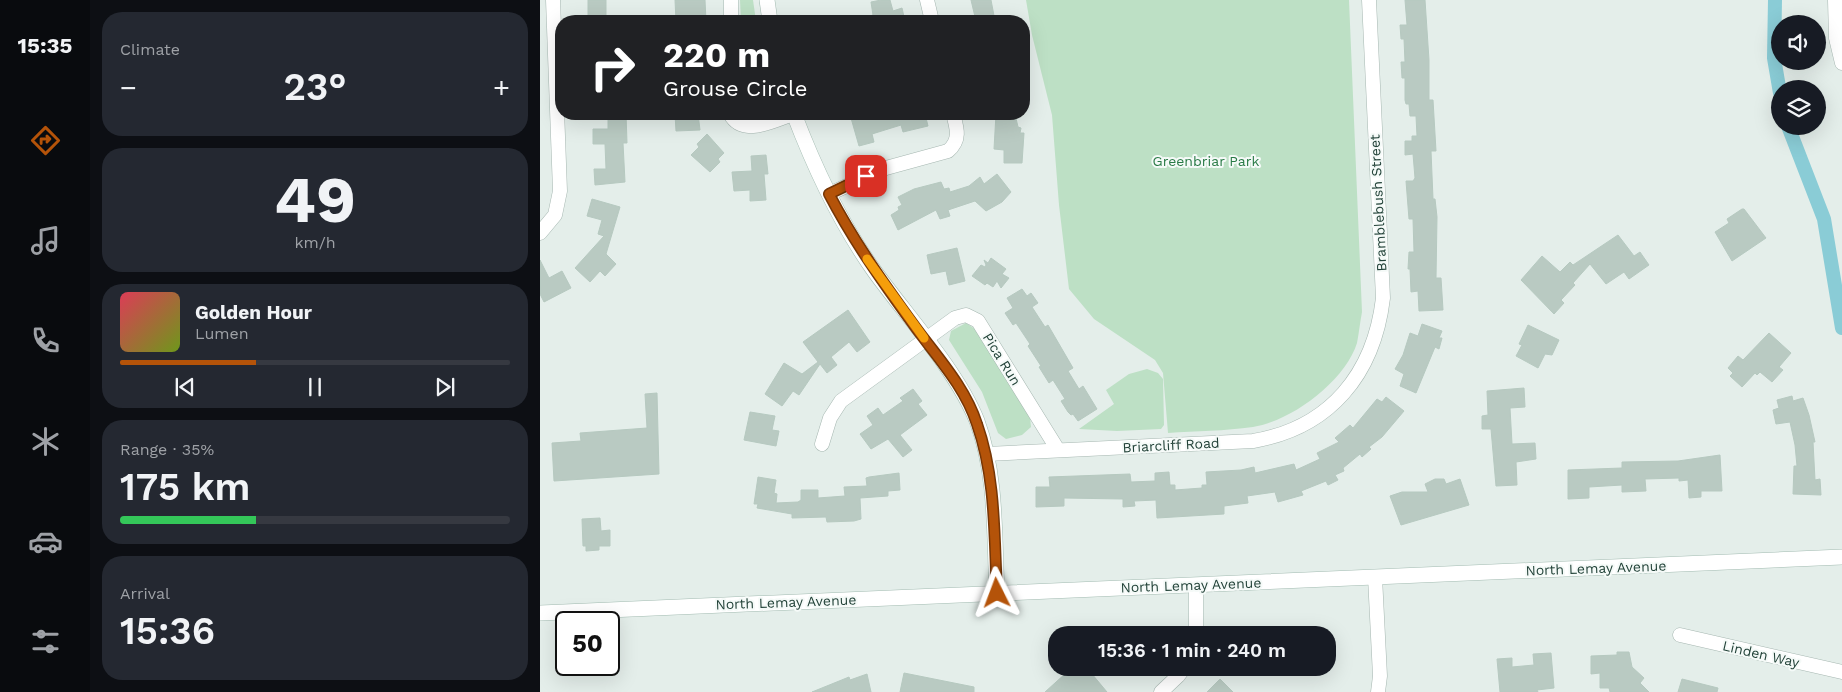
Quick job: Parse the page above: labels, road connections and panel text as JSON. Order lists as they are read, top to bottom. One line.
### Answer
{"streets":{"main road":["North Lemay Avenue"],"street":["Bramblebush Street","Pica Run","Briarcliff Road","Linden Way"]},"crossings":[["Bramblebush Street","Briarcliff Road"],["Pica Run","Briarcliff Road"]],"parks":["Greenbriar Park"],"page":{"tabs":"15:35","tile":["Climate",["49","km/h"],["Range · 35%","175 km"],["Arrival","15:36"]],"turn":["220 m","Grouse Circle"],"heat":["−","23°","+"],"song":["Golden Hour","Lumen"],"limit":"50","trip":"15:36 · 1 min · 240 m"}}
